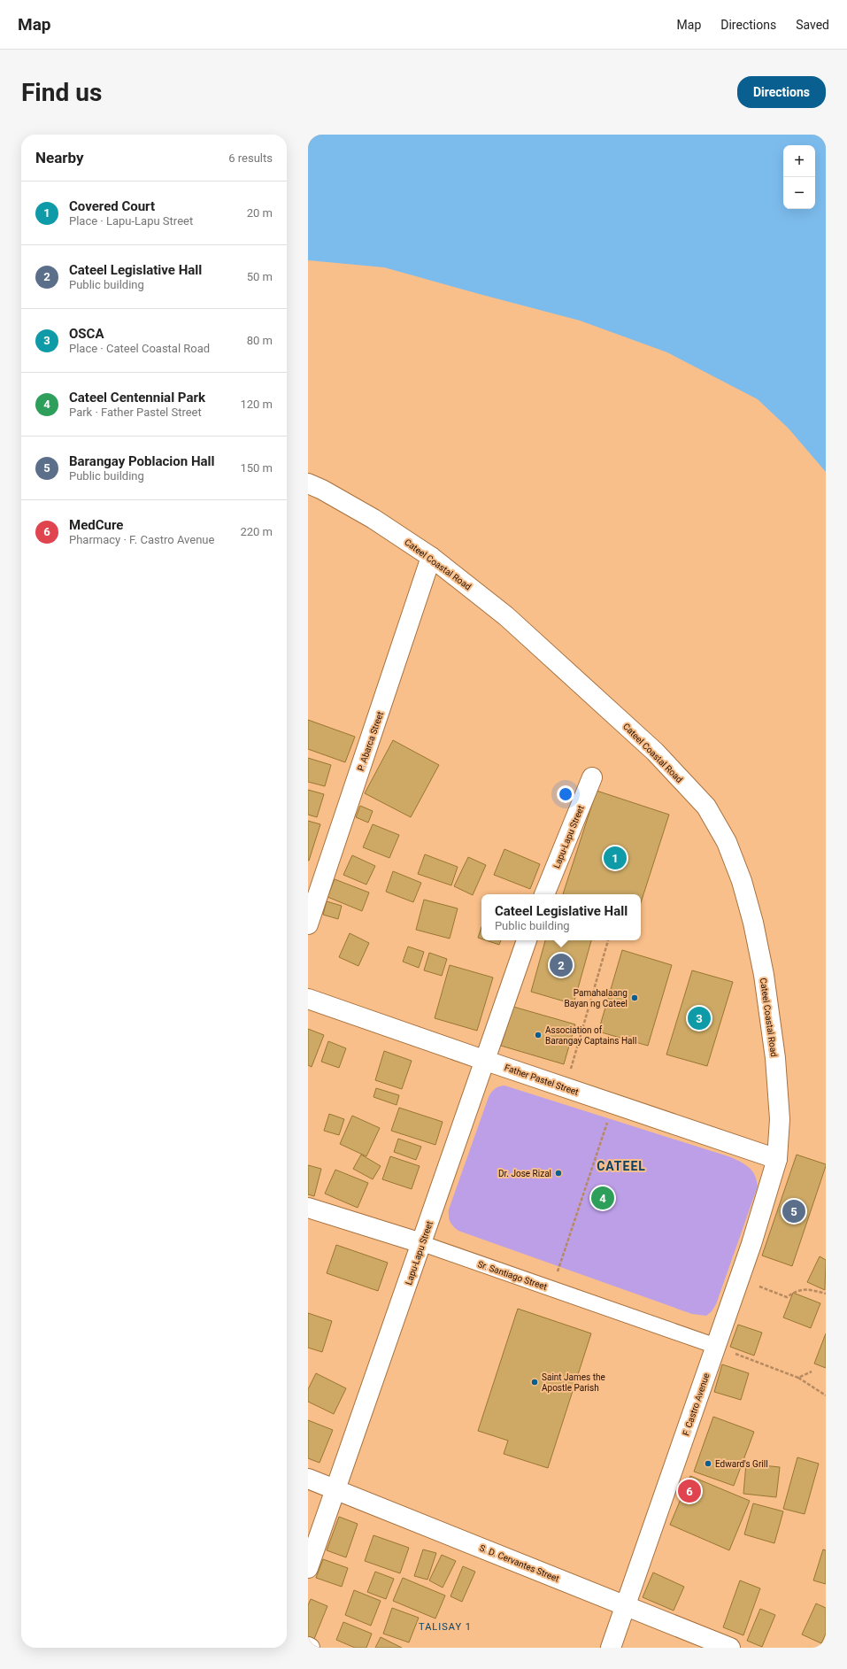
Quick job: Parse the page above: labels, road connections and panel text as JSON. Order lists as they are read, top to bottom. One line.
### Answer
{"streets":{"street":["Cateel Coastal Road","P. Abarca Street","Lapu-Lapu Street","Father Pastel Street","Sr. Santiago Street","F. Castro Avenue","S. D. Cervantes Street"]},"crossings":[["Cateel Coastal Road","P. Abarca Street"],["Cateel Coastal Road","Father Pastel Street"],["Cateel Coastal Road","F. Castro Avenue"],["Lapu-Lapu Street","Father Pastel Street"],["Lapu-Lapu Street","Sr. Santiago Street"],["Lapu-Lapu Street","S. D. Cervantes Street"],["Father Pastel Street","F. Castro Avenue"],["Sr. Santiago Street","F. Castro Avenue"],["F. Castro Avenue","S. D. Cervantes Street"]],"districts":["CATEEL","TALISAY 1"],"places":["Pamahalaang Bayan ng Cateel","Association of Barangay Captains Hall","Dr. Jose Rizal","Saint James the Apostle Parish","Edward's Grill"],"page":{"header":"Map","nav":["Map","Directions","Saved"],"buttons":"Directions","title":"Find us","heading":["Nearby","6 results"],"map_buttons":["+","−"],"list":[{"mark":"1","name":"Covered Court","note":"Place · Lapu-Lapu Street","value":"20 m"},{"mark":"2","name":"Cateel Legislative Hall","note":"Public building","value":"50 m"},{"mark":"3","name":"OSCA","note":"Place · Cateel Coastal Road","value":"80 m"},{"mark":"4","name":"Cateel Centennial Park","note":"Park · Father Pastel Street","value":"120 m"},{"mark":"5","name":"Barangay Poblacion Hall","note":"Public building","value":"150 m"},{"mark":"6","name":"MedCure","note":"Pharmacy · F. Castro Avenue","value":"220 m"}],"pins":["1","2","3","4","5","6"],"popup":["Cateel Legislative Hall","Public building"]}}
